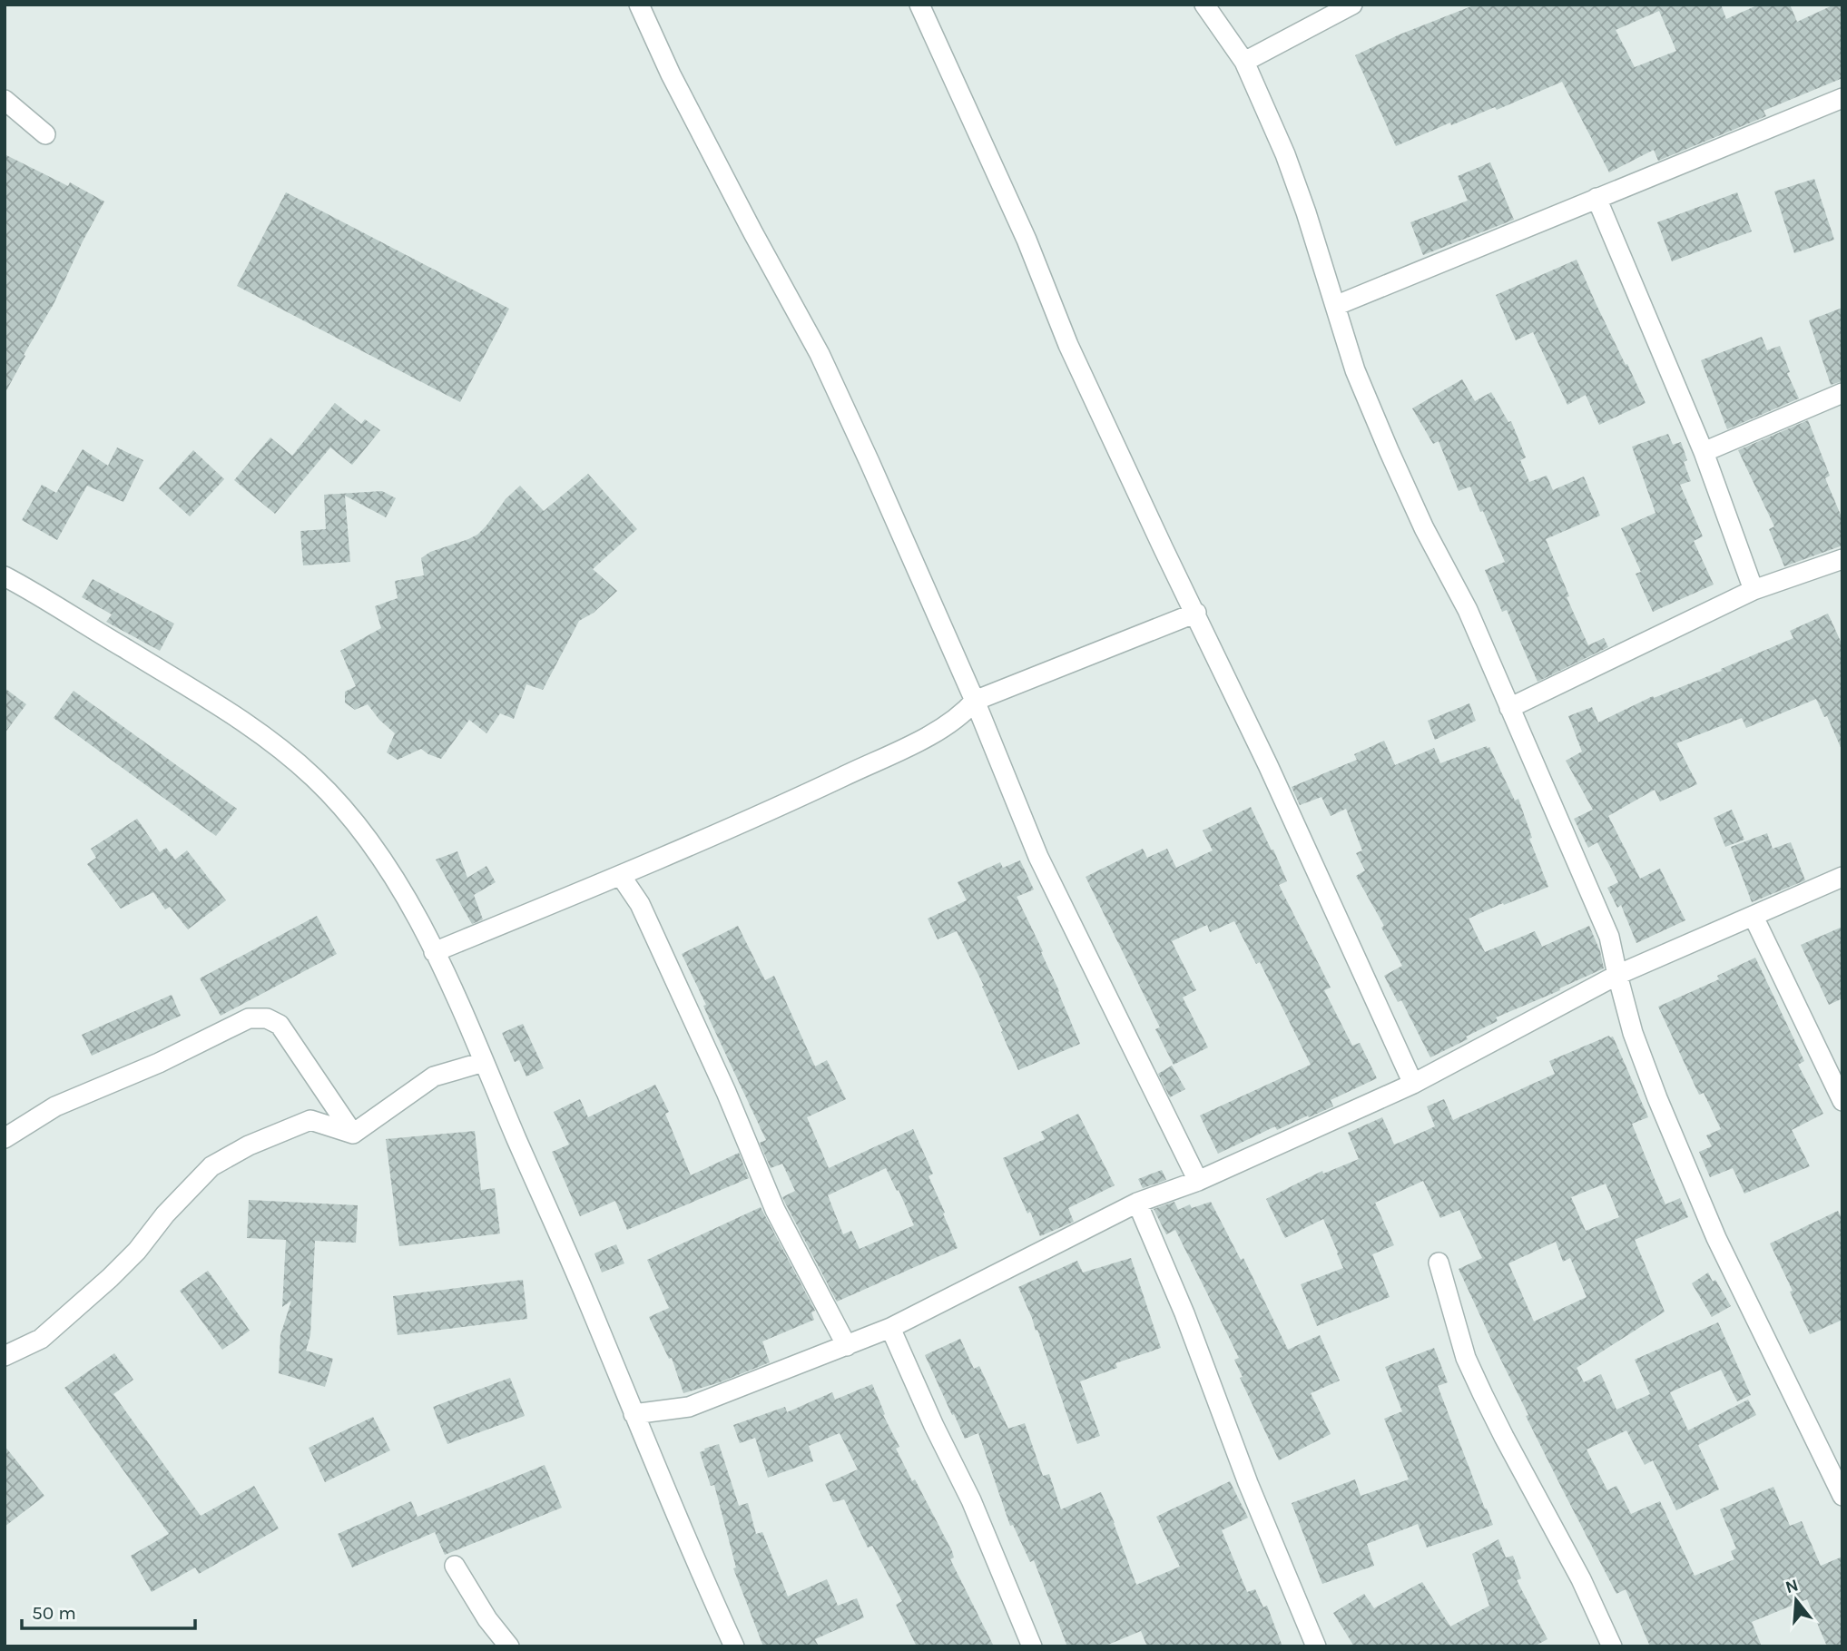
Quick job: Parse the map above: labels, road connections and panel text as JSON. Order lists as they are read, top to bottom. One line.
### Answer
{"scale_bar":"50 m","north":"top"}
